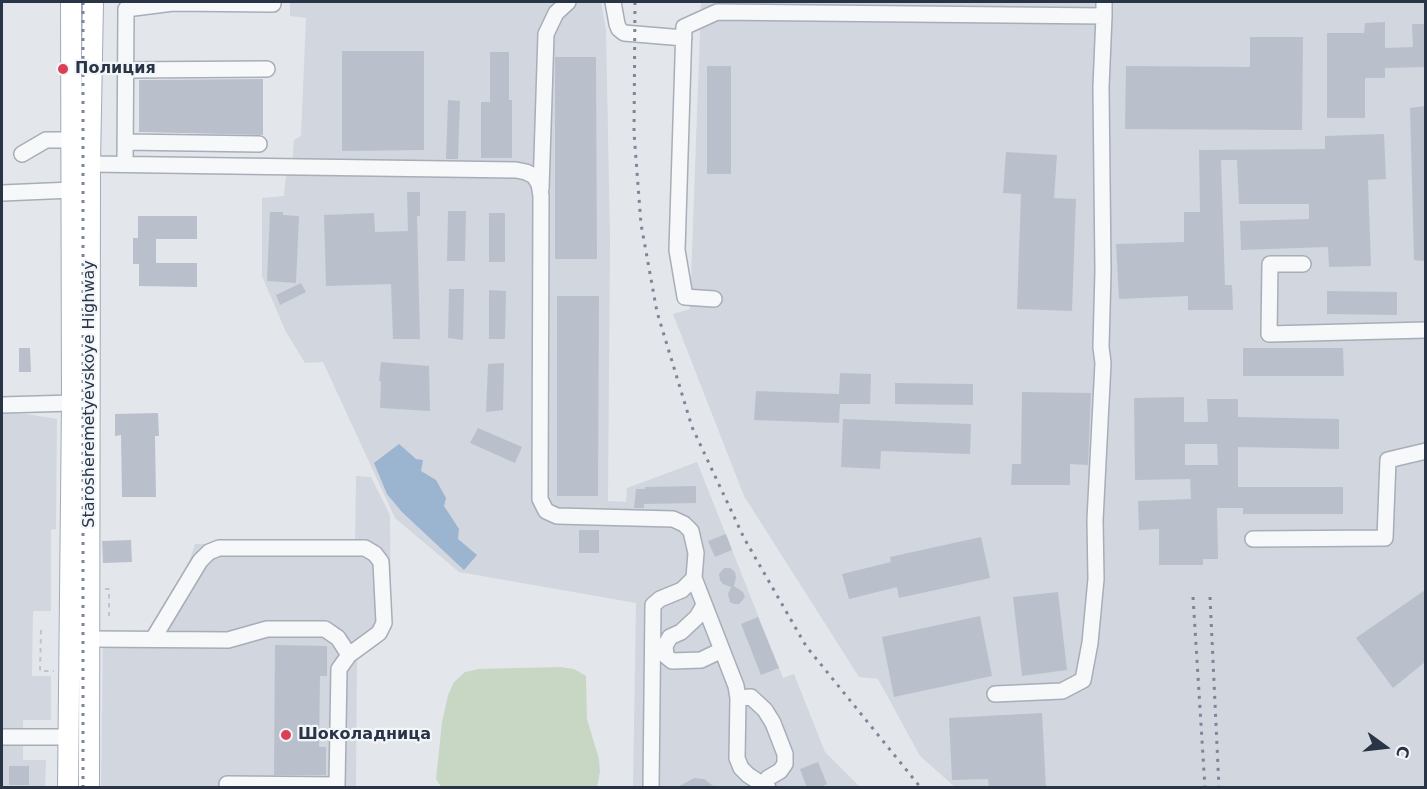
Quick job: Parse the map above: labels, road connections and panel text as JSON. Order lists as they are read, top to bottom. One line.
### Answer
{"streets":{"main road":["Starosheremetyevskoye Highway"]},"places":["Полиция","Шоколадница"],"north":"right"}
